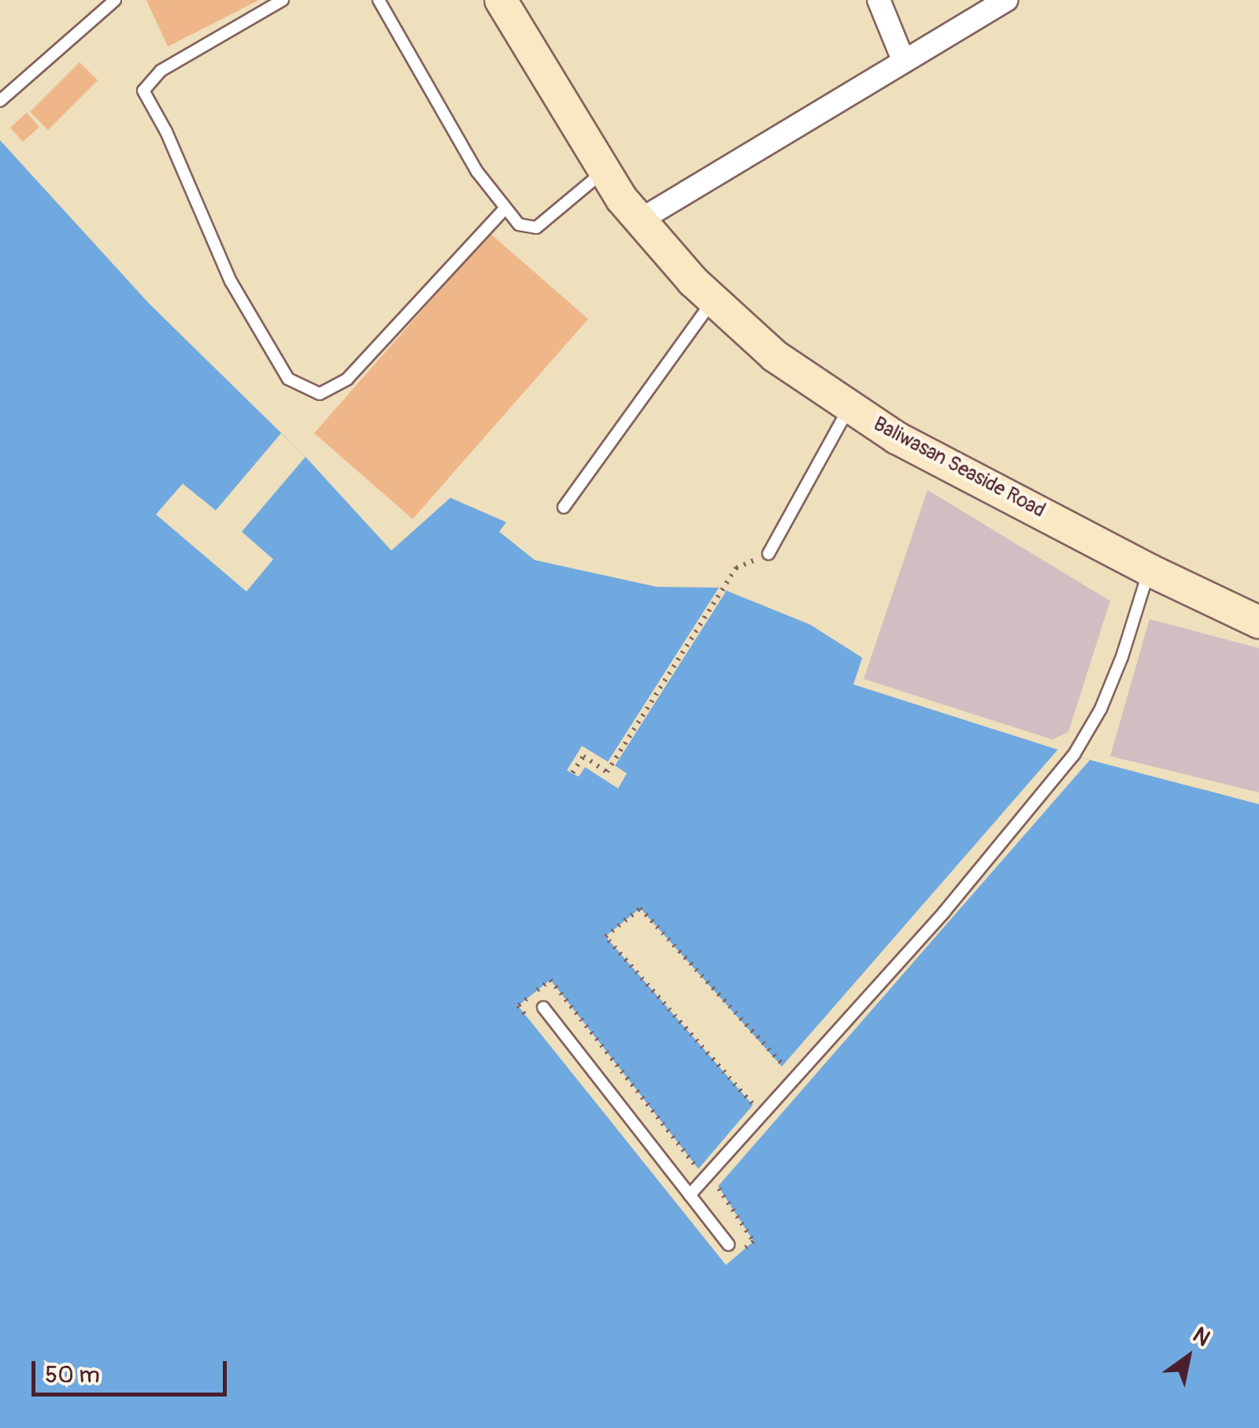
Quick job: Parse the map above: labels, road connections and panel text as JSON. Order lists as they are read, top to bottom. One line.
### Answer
{"streets":{"main road":["Baliwasan Seaside Road"]},"scale_bar":"50 m","north":"top right"}
